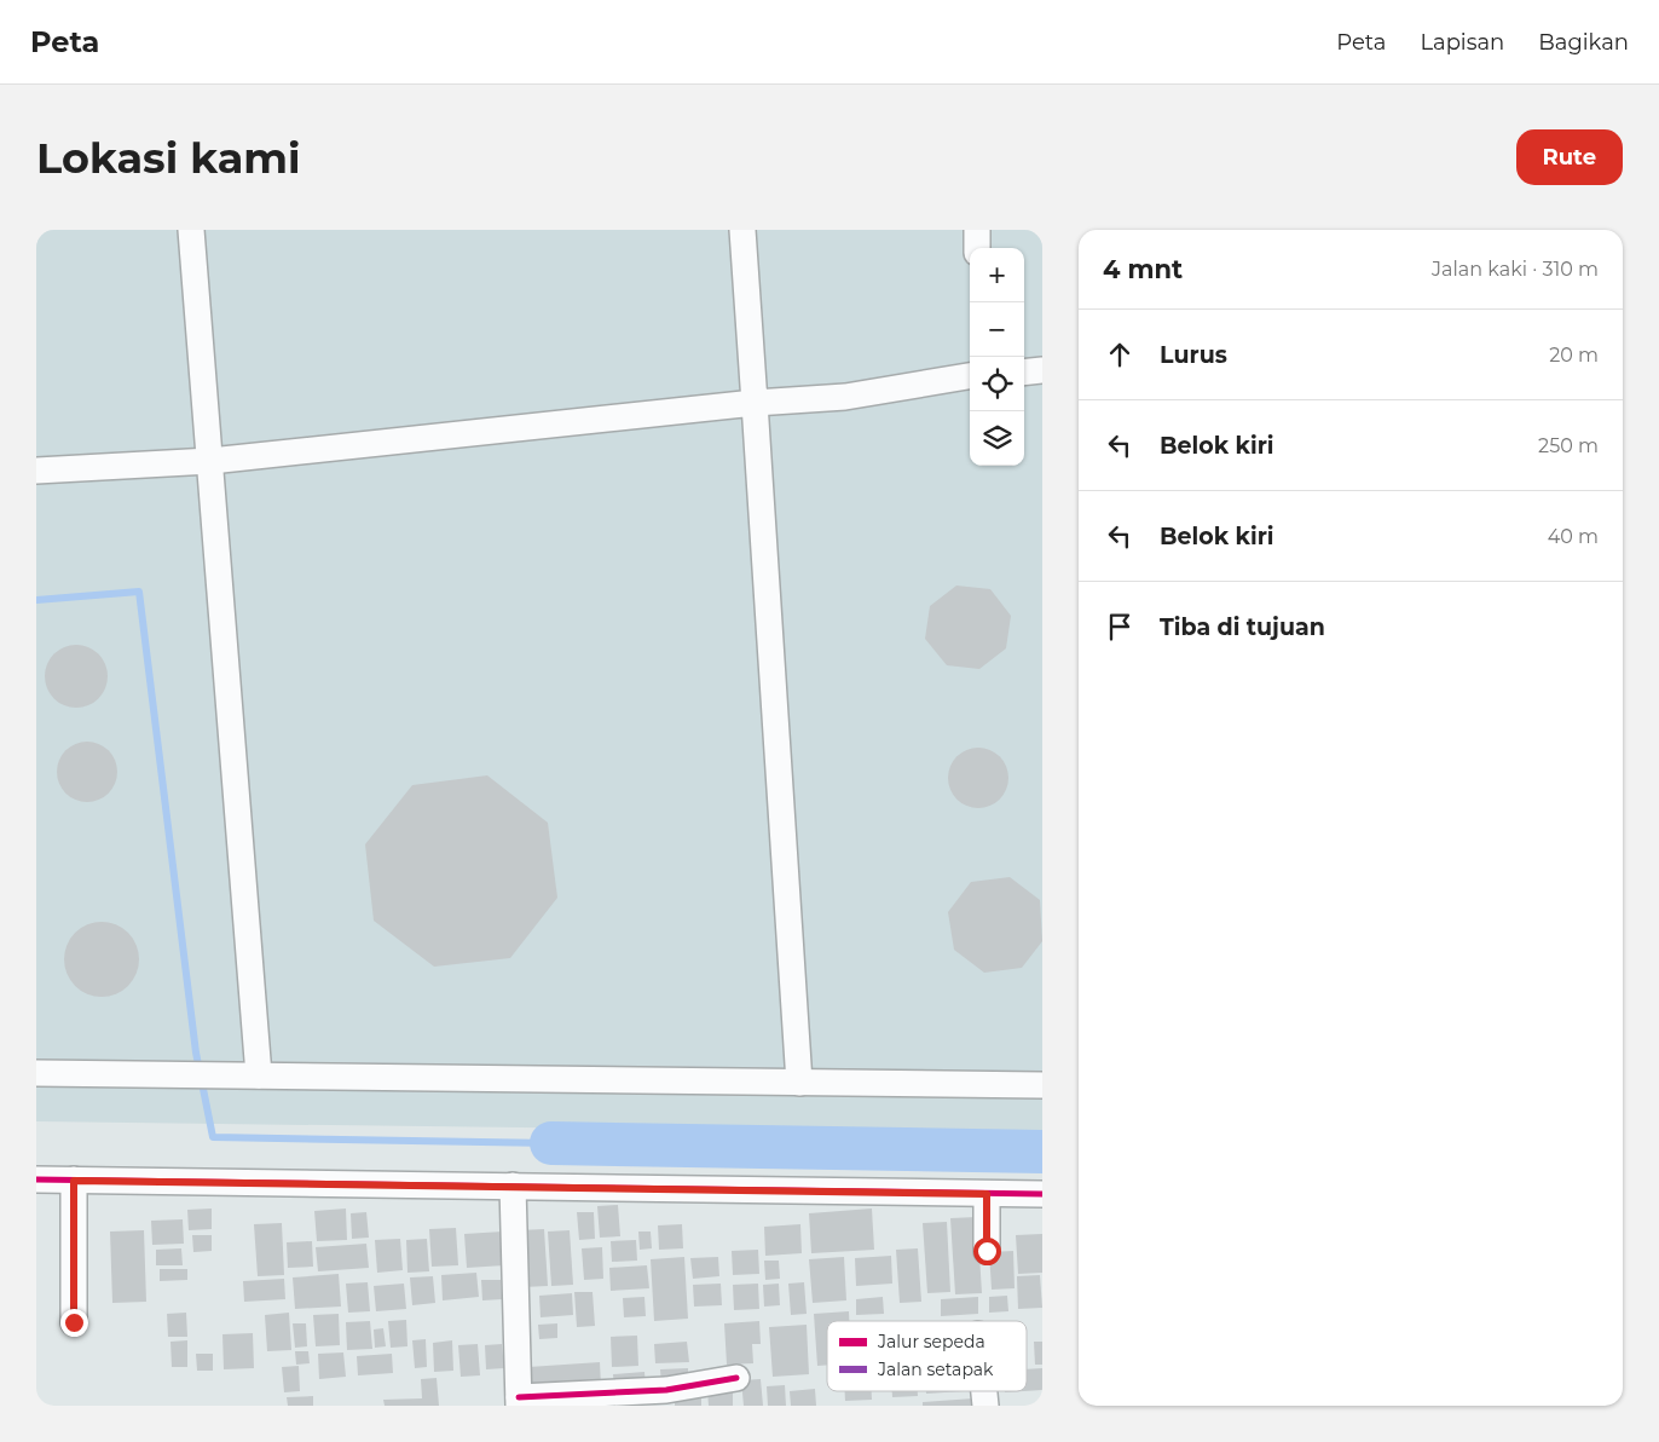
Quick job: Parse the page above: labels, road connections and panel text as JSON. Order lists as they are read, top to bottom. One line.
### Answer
{"legend":["Jalur sepeda","Jalan setapak"],"page":{"header":"Peta","nav":["Peta","Lapisan","Bagikan"],"buttons":"Rute","title":"Lokasi kami","heading":["4 mnt","Jalan kaki · 310 m"],"map_buttons":["+","−"],"list":[["Lurus","20 m"],["Belok kiri","250 m"],["Belok kiri","40 m"],"Tiba di tujuan"]}}
